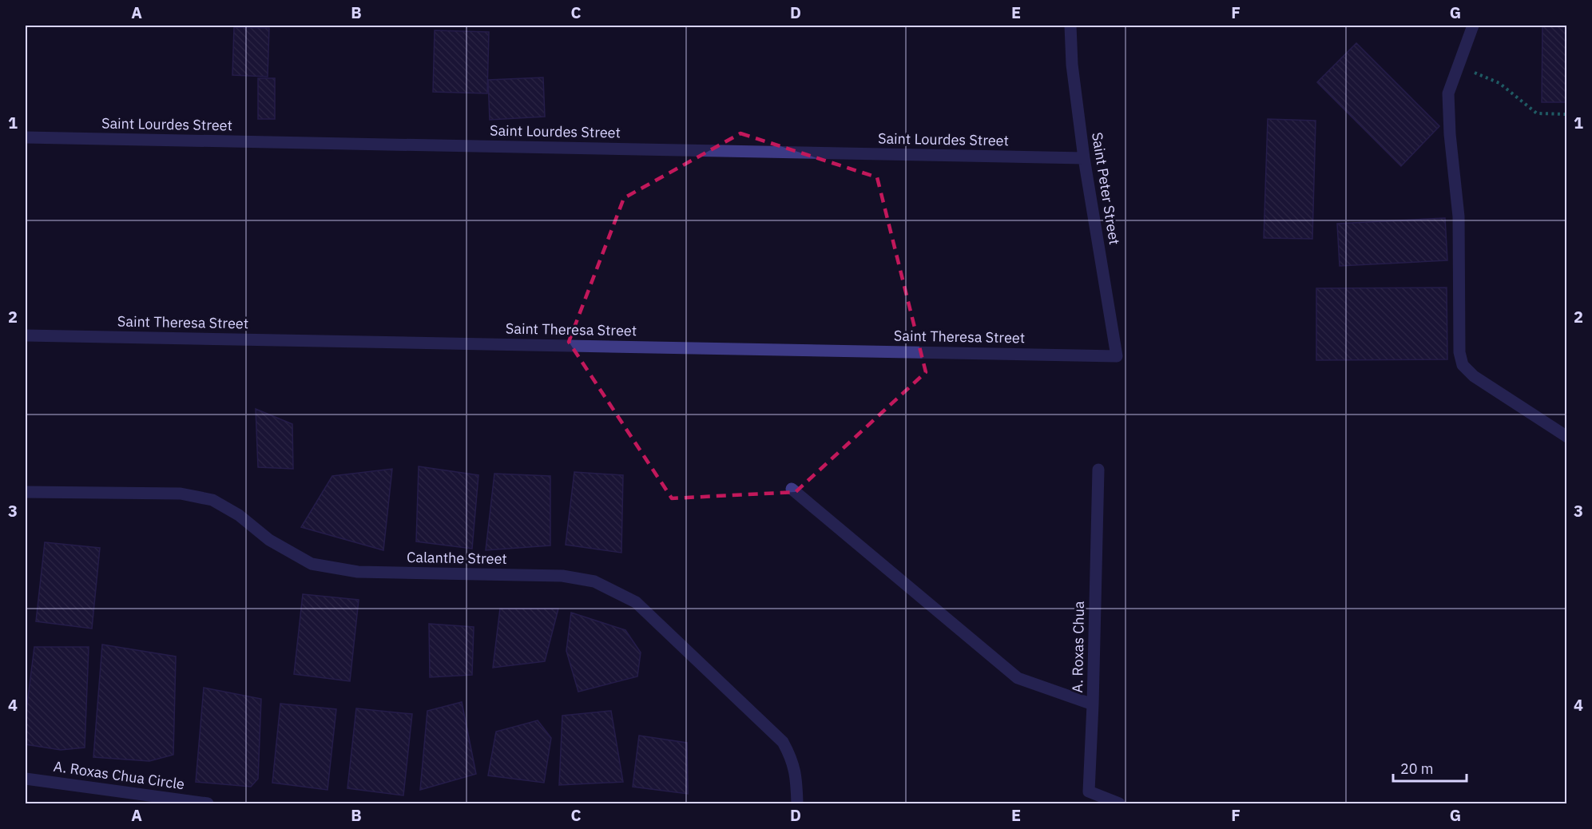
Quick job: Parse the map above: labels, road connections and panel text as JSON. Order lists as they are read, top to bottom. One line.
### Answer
{"streets":{"street":["Saint Lourdes Street","Saint Peter Street","Saint Theresa Street","Calanthe Street","A. Roxas Chua","A. Roxas Chua Circle"]},"crossings":[["Saint Lourdes Street","Saint Peter Street"],["Saint Peter Street","Saint Theresa Street"]],"scale_bar":"20 m","grid":{"columns":["A","B","C","D","E","F","G"],"rows":["1","2","3","4"]}}
